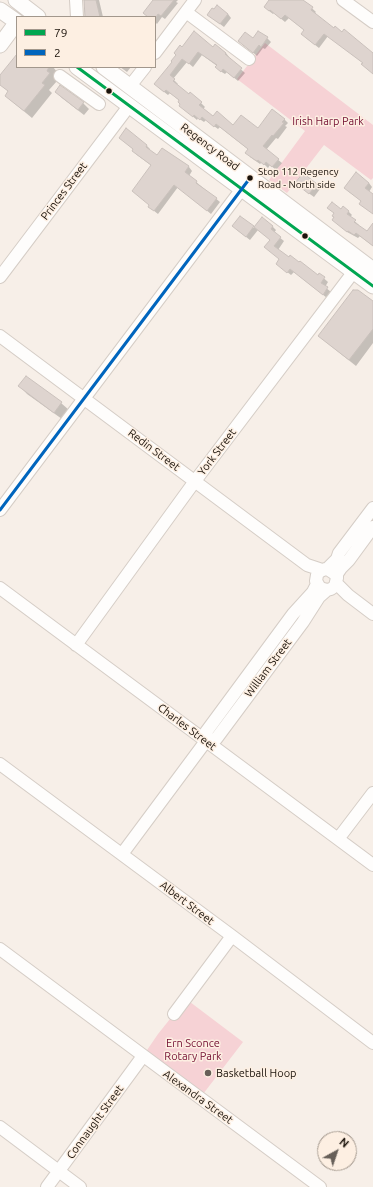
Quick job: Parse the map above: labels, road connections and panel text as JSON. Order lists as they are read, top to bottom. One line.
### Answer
{"streets":{"main road":["Regency Road"],"street":["Princes Street","Redin Street","York Street","William Street","Charles Street","Albert Street","Alexandra Street","Connaught Street"]},"crossings":[["Regency Road","Princes Street"],["Regency Road","York Street"],["Redin Street","York Street"],["Redin Street","William Street"],["York Street","Charles Street"],["William Street","Charles Street"],["William Street","Albert Street"],["Alexandra Street","Connaught Street"]],"parks":["Irish Harp Park","Ern Sconce Rotary Park"],"places":["Stop 112 Regency Road - North side","Basketball Hoop"],"lines":["transit line 79","transit line 2"],"legend":["79","2"],"north":"top right"}
